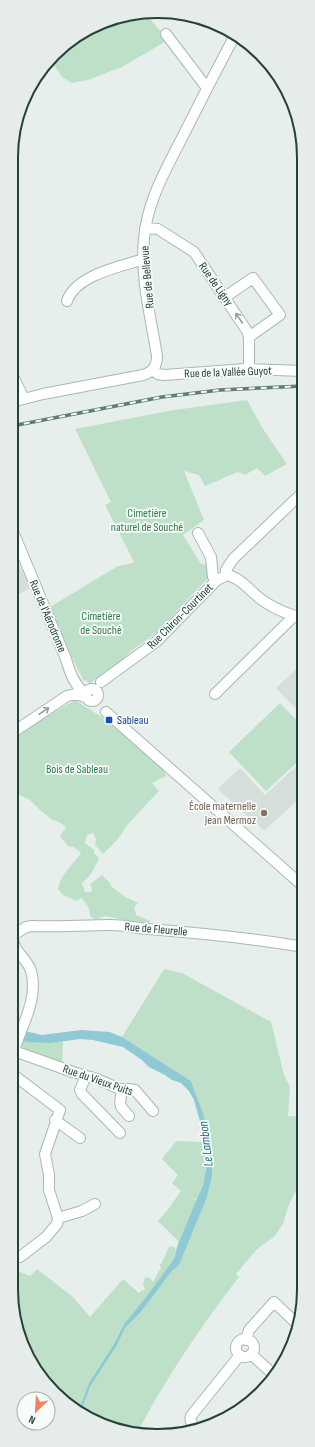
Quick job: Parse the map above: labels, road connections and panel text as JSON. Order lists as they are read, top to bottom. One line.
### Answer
{"streets":{"street":["Rue de Bellevue","Rue de Ligny","Rue de la Vallée Guyot","Rue de l'Aérodrome","Rue Chiron-Courtinet","Rue de Fleurelle","Rue du Vieux Puits"]},"crossings":[["Rue de Bellevue","Rue de Ligny"],["Rue de Bellevue","Rue de la Vallée Guyot"],["Rue de Ligny","Rue de la Vallée Guyot"],["Rue de l'Aérodrome","Rue Chiron-Courtinet"]],"water":["Le Lambon"],"parks":["Cimetière naturel de Souché","Cimetière de Souché","Bois de Sableau"],"places":{"transit":["Sableau"],"other":["École maternelle Jean Mermoz"]},"north":"bottom left"}
